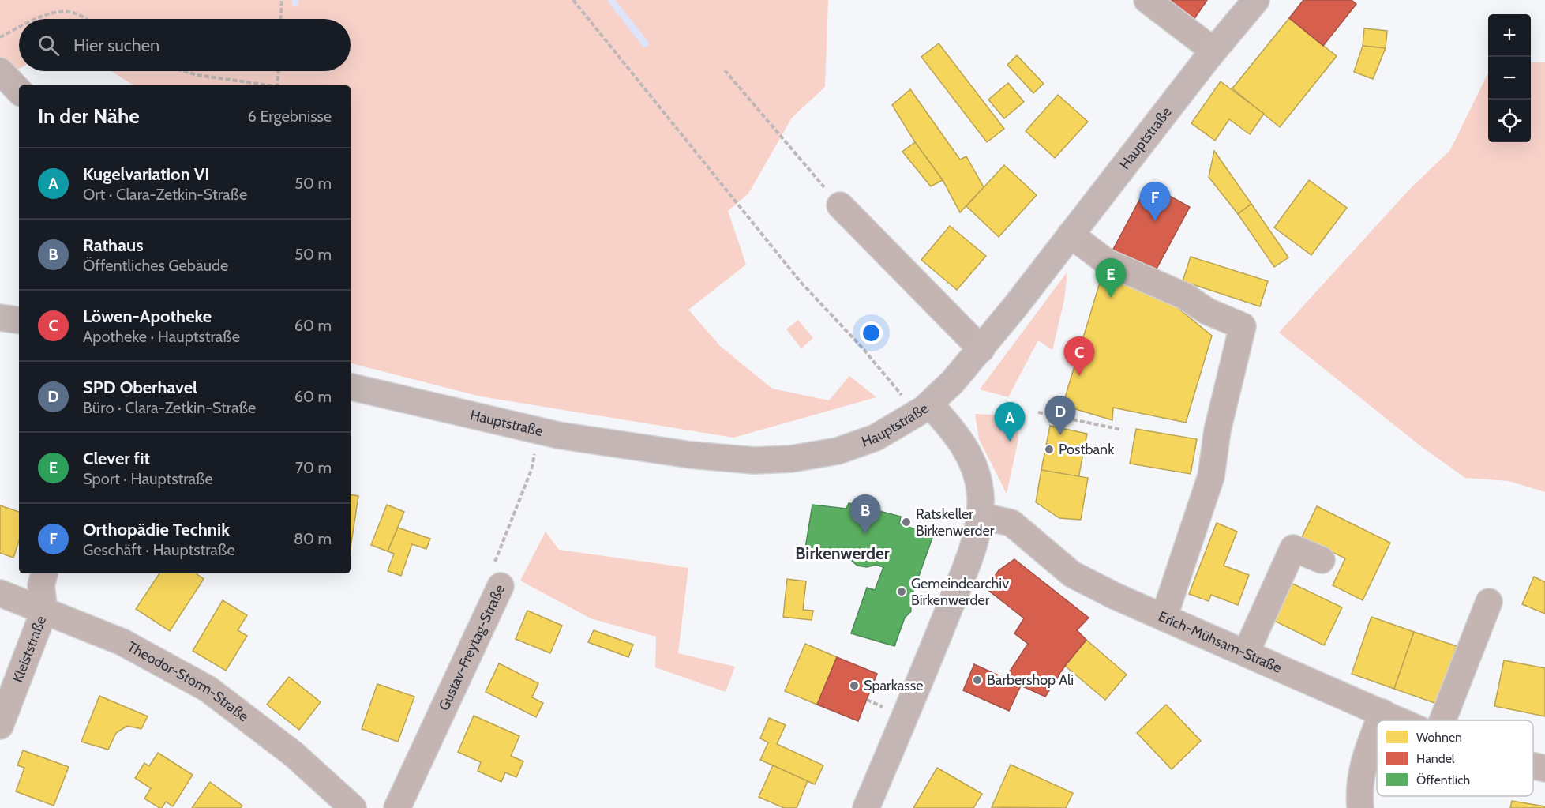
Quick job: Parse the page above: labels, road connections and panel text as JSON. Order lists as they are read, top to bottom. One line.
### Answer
{"streets":{"main road":["Hauptstraße"],"street":["Erich-Mühsam-Straße","Gustav-Freytag-Straße","Kleiststraße","Theodor-Storm-Straße"]},"crossings":[["Hauptstraße","Gustav-Freytag-Straße"],["Kleiststraße","Theodor-Storm-Straße"]],"districts":["Birkenwerder"],"places":["Postbank","Ratskeller Birkenwerder","Gemeindearchiv Birkenwerder","Barbershop Ali","Sparkasse"],"legend":["Wohnen","Handel","Öffentlich"],"page":{"map_buttons":["+","−"],"search":"Hier suchen","heading":["In der Nähe","6 Ergebnisse"],"list":[{"mark":"A","name":"Kugelvariation VI","note":"Ort · Clara-Zetkin-Straße","value":"50 m"},{"mark":"B","name":"Rathaus","note":"Öffentliches Gebäude","value":"50 m"},{"mark":"C","name":"Löwen-Apotheke","note":"Apotheke · Hauptstraße","value":"60 m"},{"mark":"D","name":"SPD Oberhavel","note":"Büro · Clara-Zetkin-Straße","value":"60 m"},{"mark":"E","name":"Clever fit","note":"Sport · Hauptstraße","value":"70 m"},{"mark":"F","name":"Orthopädie Technik","note":"Geschäft · Hauptstraße","value":"80 m"}],"pins":["F","E","C","D","A","B"]}}
